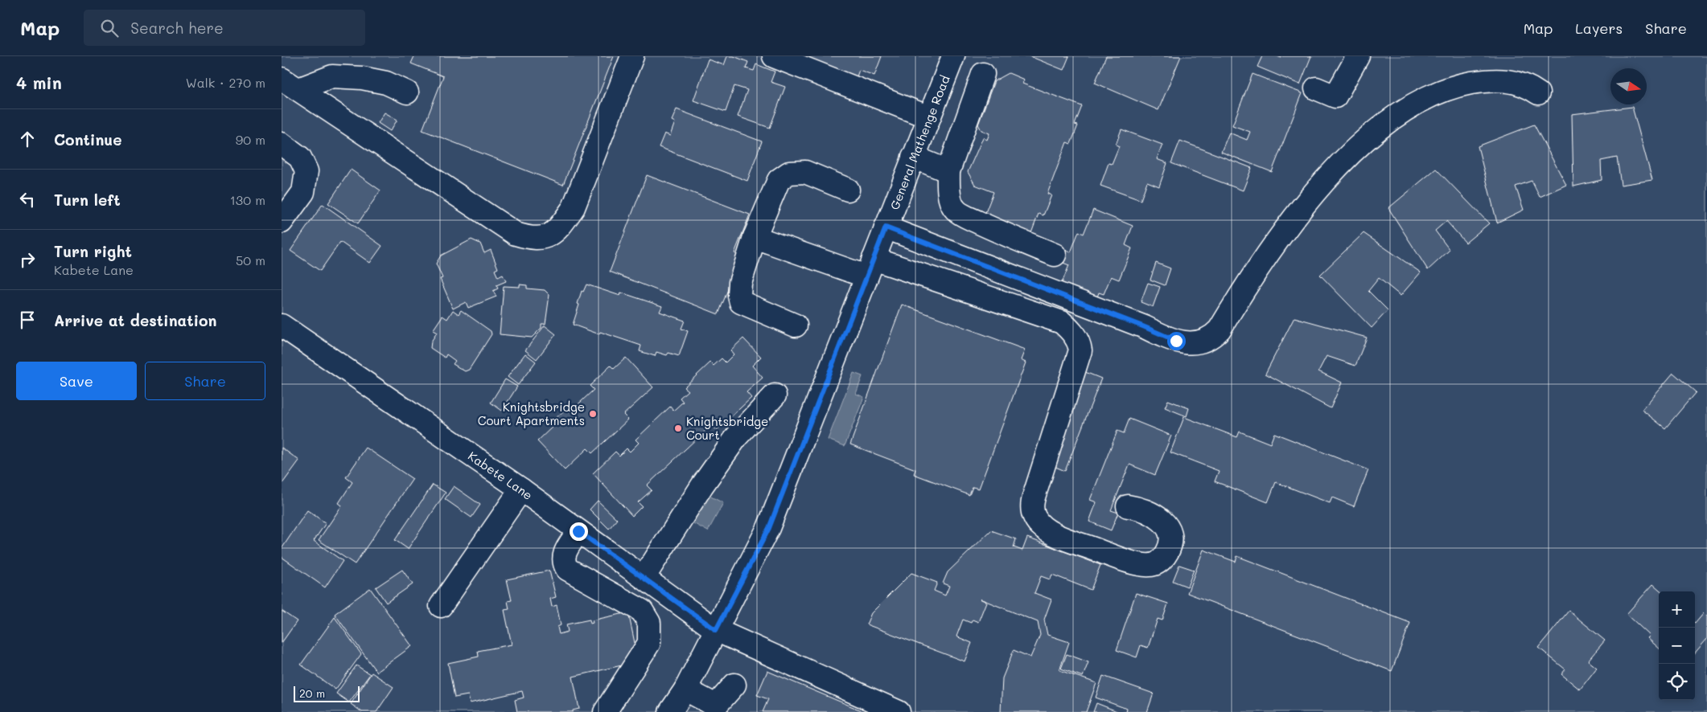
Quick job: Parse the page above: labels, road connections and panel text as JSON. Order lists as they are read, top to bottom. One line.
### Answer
{"streets":{"street":["General Mathenge Road","Kabete Lane"]},"crossings":[["General Mathenge Road","Kabete Lane"]],"places":["Knightsbridge Court Apartments","Knightsbridge Court"],"scale_bar":"20 m","north":"right","page":{"header":"Map","search":"Search here","nav":["Map","Layers","Share"],"heading":["4 min","Walk · 270 m"],"list":[["Continue","90 m"],["Turn left","130 m"],["Turn right","Kabete Lane","50 m"],"Arrive at destination"],"buttons":["Save","Share"],"map_buttons":["+","−"],"scale":"20 m"}}
